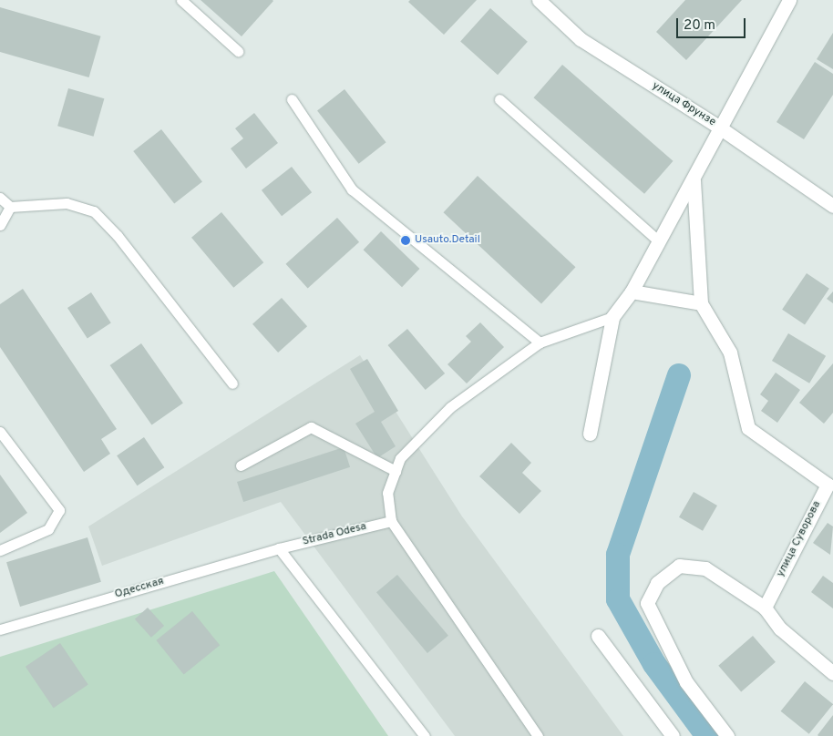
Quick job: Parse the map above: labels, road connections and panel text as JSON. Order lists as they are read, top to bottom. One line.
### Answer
{"streets":{"street":["улица Фрунзе","улица Суворова"],"lane":["Strada Odesa","Одесская"]},"crossings":[["Strada Odesa","Одесская"]],"places":["Usauto.Detail"],"scale_bar":"20 m"}
